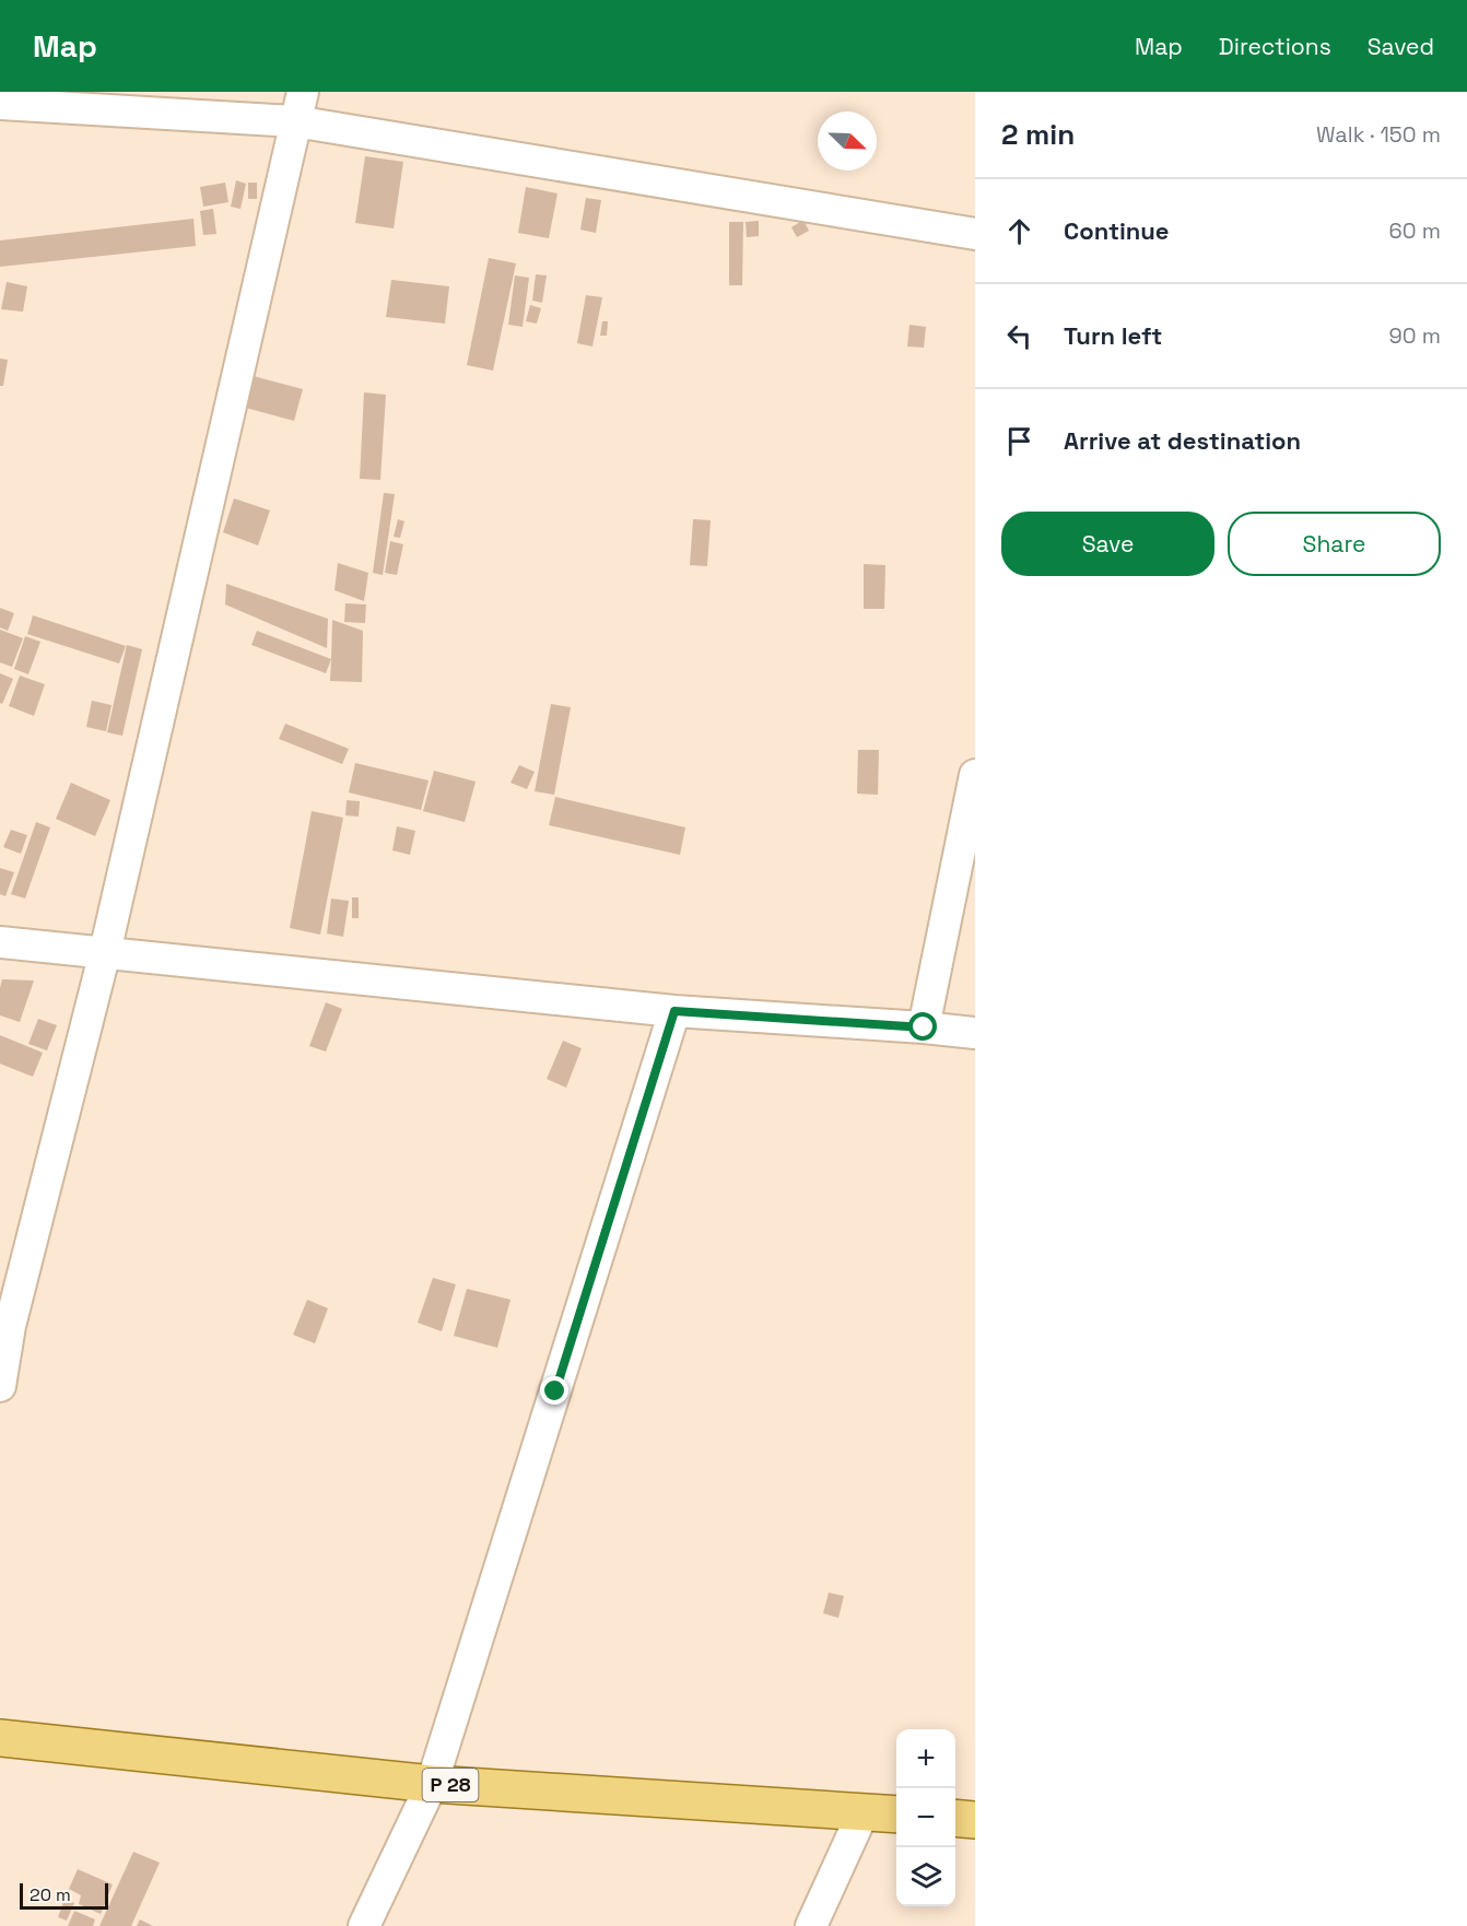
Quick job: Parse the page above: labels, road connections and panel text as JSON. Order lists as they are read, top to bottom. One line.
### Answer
{"streets":{"main road":["P 28"]},"scale_bar":"20 m","north":"bottom right","page":{"header":"Map","nav":["Map","Directions","Saved"],"heading":["2 min","Walk · 150 m"],"list":[["Continue","60 m"],["Turn left","90 m"],"Arrive at destination"],"buttons":["Save","Share"],"map_buttons":["+","−"],"scale":"20 m"}}
